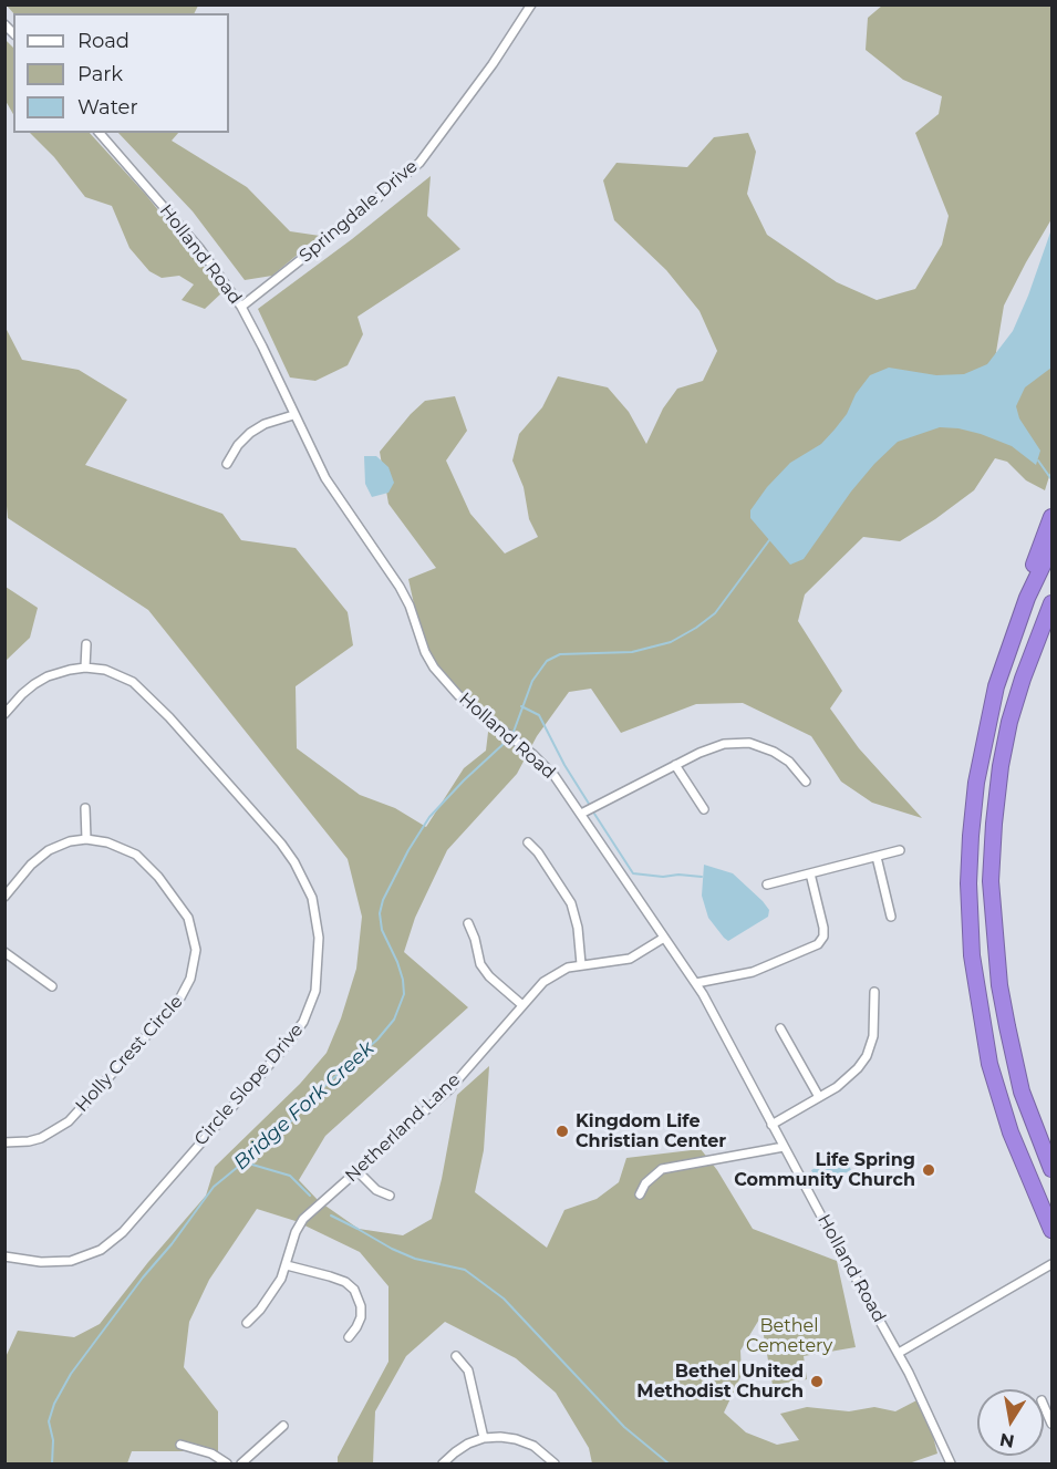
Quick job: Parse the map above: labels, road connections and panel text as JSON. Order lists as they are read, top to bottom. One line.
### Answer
{"streets":{"street":["Springdale Drive","Holland Road","Holly Crest Circle","Circle Slope Drive","Netherland Lane"]},"crossings":[["Springdale Drive","Holland Road"],["Holland Road","Netherland Lane"]],"water":["Bridge Fork Creek"],"parks":["Bethel Cemetery"],"places":["Kingdom Life Christian Center","Life Spring Community Church","Bethel United Methodist Church"],"legend":["Road","Park","Water"],"north":"bottom"}
